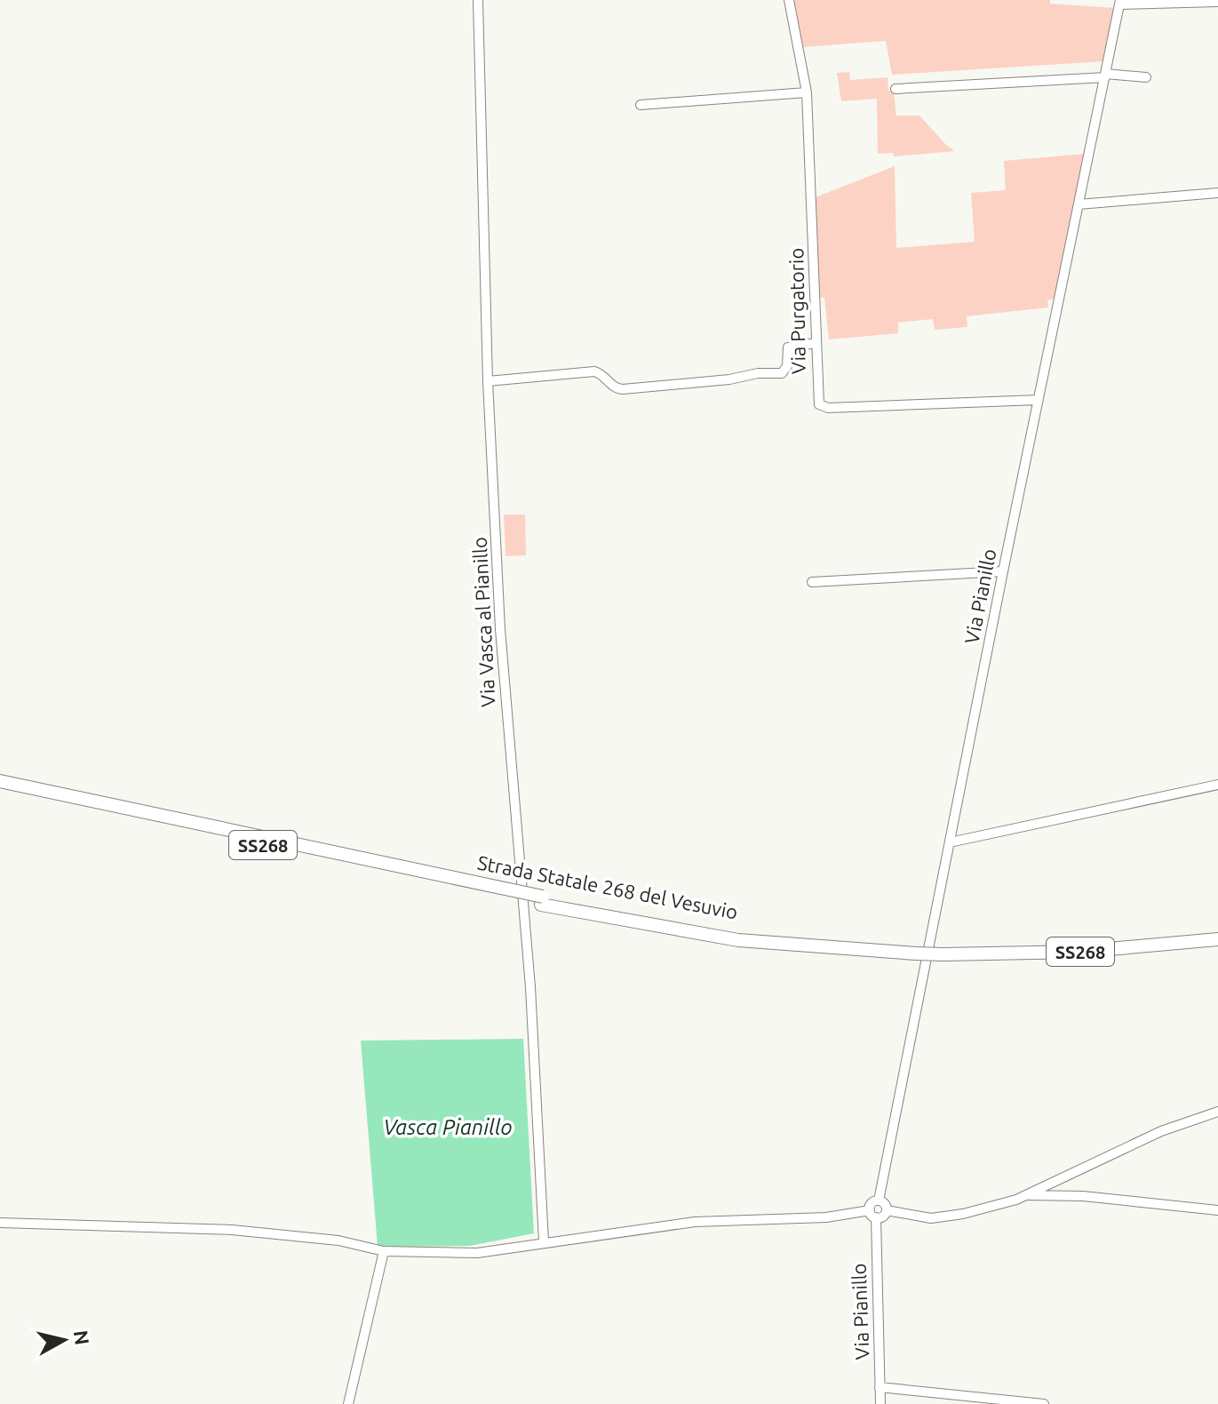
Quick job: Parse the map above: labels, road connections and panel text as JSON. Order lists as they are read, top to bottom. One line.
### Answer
{"streets":{"highway":["SS268","Strada Statale 268 del Vesuvio"],"street":["Via Purgatorio","Via Pianillo","Via Vasca al Pianillo"]},"crossings":[["Via Purgatorio","Via Pianillo"]],"water":["Vasca Pianillo"],"north":"right"}
